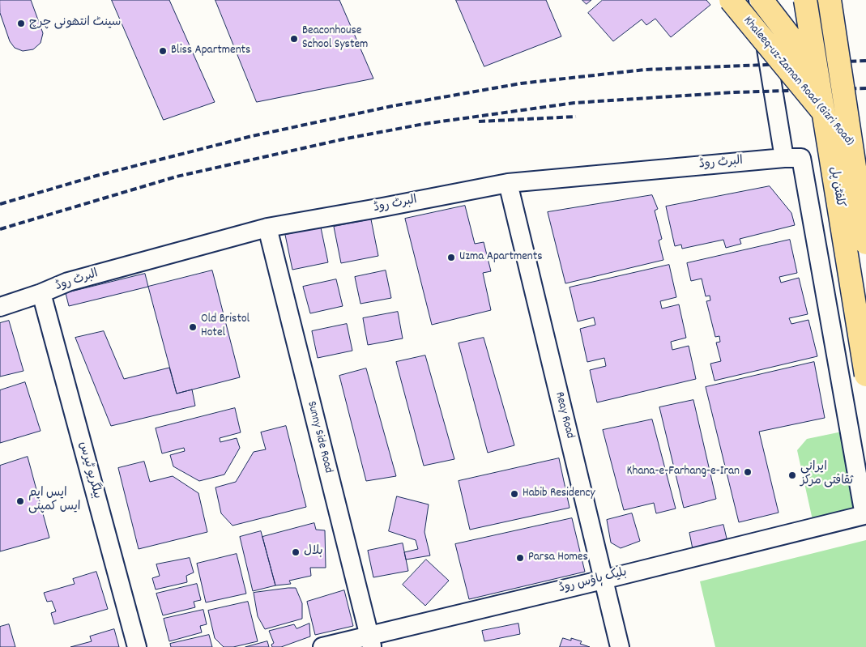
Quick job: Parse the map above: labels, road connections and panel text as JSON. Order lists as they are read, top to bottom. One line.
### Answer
{"streets":{"main road":["Khaleeq-uz-Zaman Road (Gizri Road)","کلفٹن پل"],"street":["البرٹ روڈ","Reay Road","Sunny Side Road","بیلگریو ٹیرس","بلیک ہاؤس روڈ"]},"crossings":[["البرٹ روڈ","Reay Road"],["البرٹ روڈ","Sunny Side Road"],["البرٹ روڈ","بیلگریو ٹیرس"],["البرٹ روڈ","بلیک ہاؤس روڈ"],["Reay Road","بلیک ہاؤس روڈ"],["Sunny Side Road","بلیک ہاؤس روڈ"]],"places":["سینٹ انتھونی چرچ","Beaconhouse School System","Bliss Apartments","Uzma Apartments","Old Bristol Hotel","Khana-e-Farhang-e-Iran","ایرانی ثقافتی مرکز","Habib Residency","ایس ایم ایس کمپنی","بلال","Parsa Homes"]}
